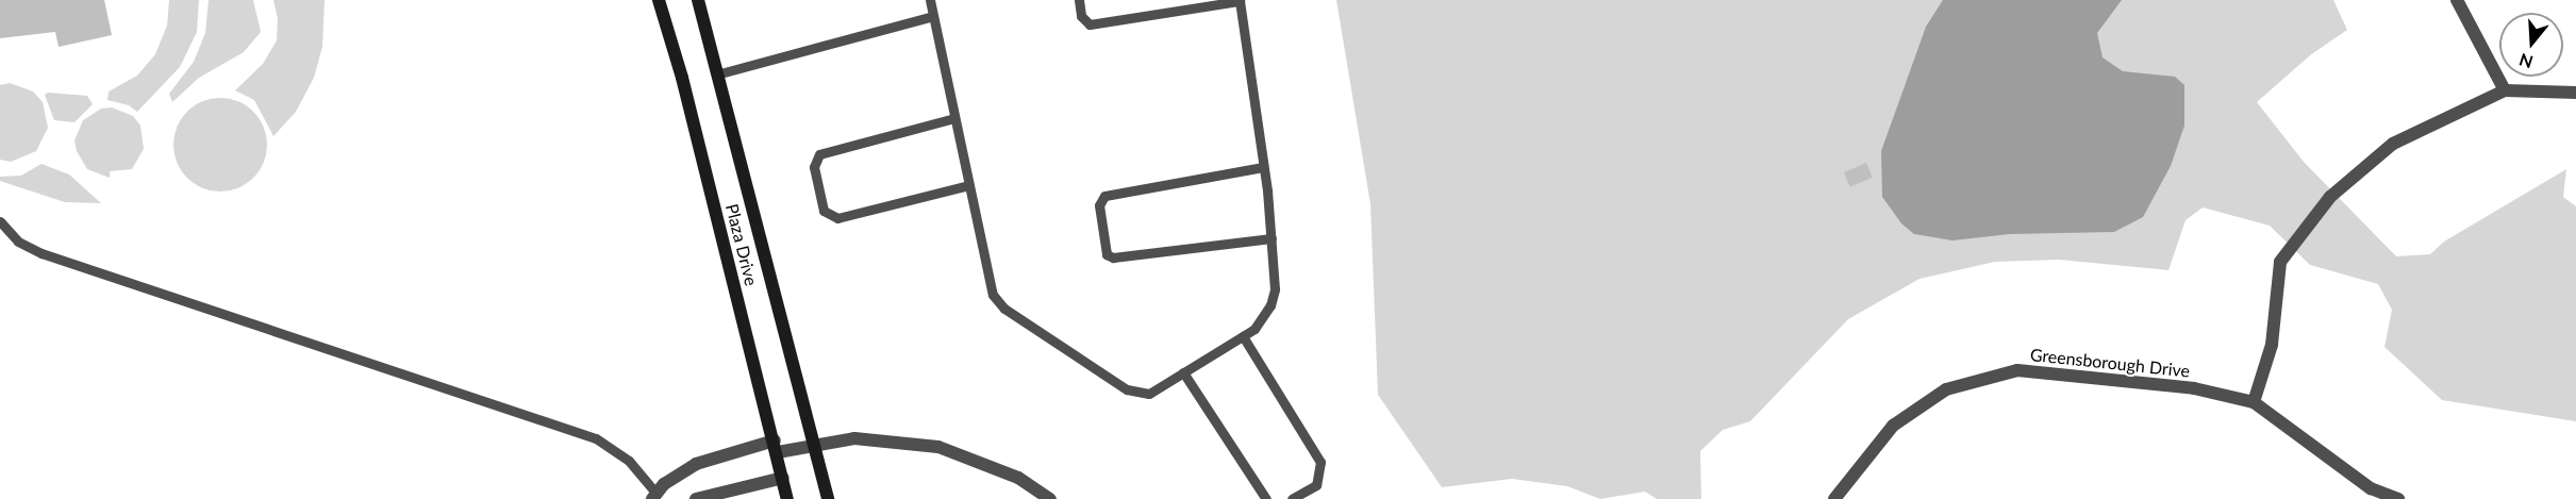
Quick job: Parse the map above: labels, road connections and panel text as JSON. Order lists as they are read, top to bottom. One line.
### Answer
{"streets":{"street":["Plaza Drive","Greensborough Drive"]},"north":"bottom"}
